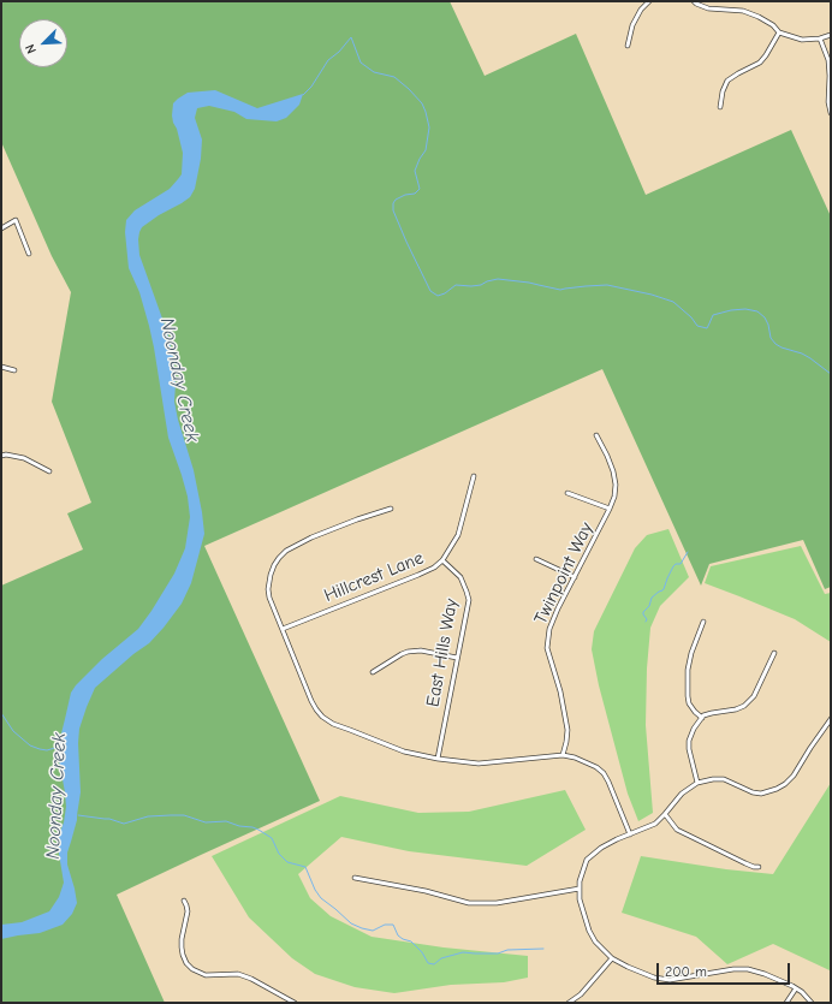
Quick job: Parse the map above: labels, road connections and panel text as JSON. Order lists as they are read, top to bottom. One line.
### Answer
{"streets":{"street":["Twinpoint Way","Hillcrest Lane","East Hills Way"]},"crossings":[["Hillcrest Lane","East Hills Way"]],"water":["Noonday Creek"],"scale_bar":"200 m","north":"bottom left"}
